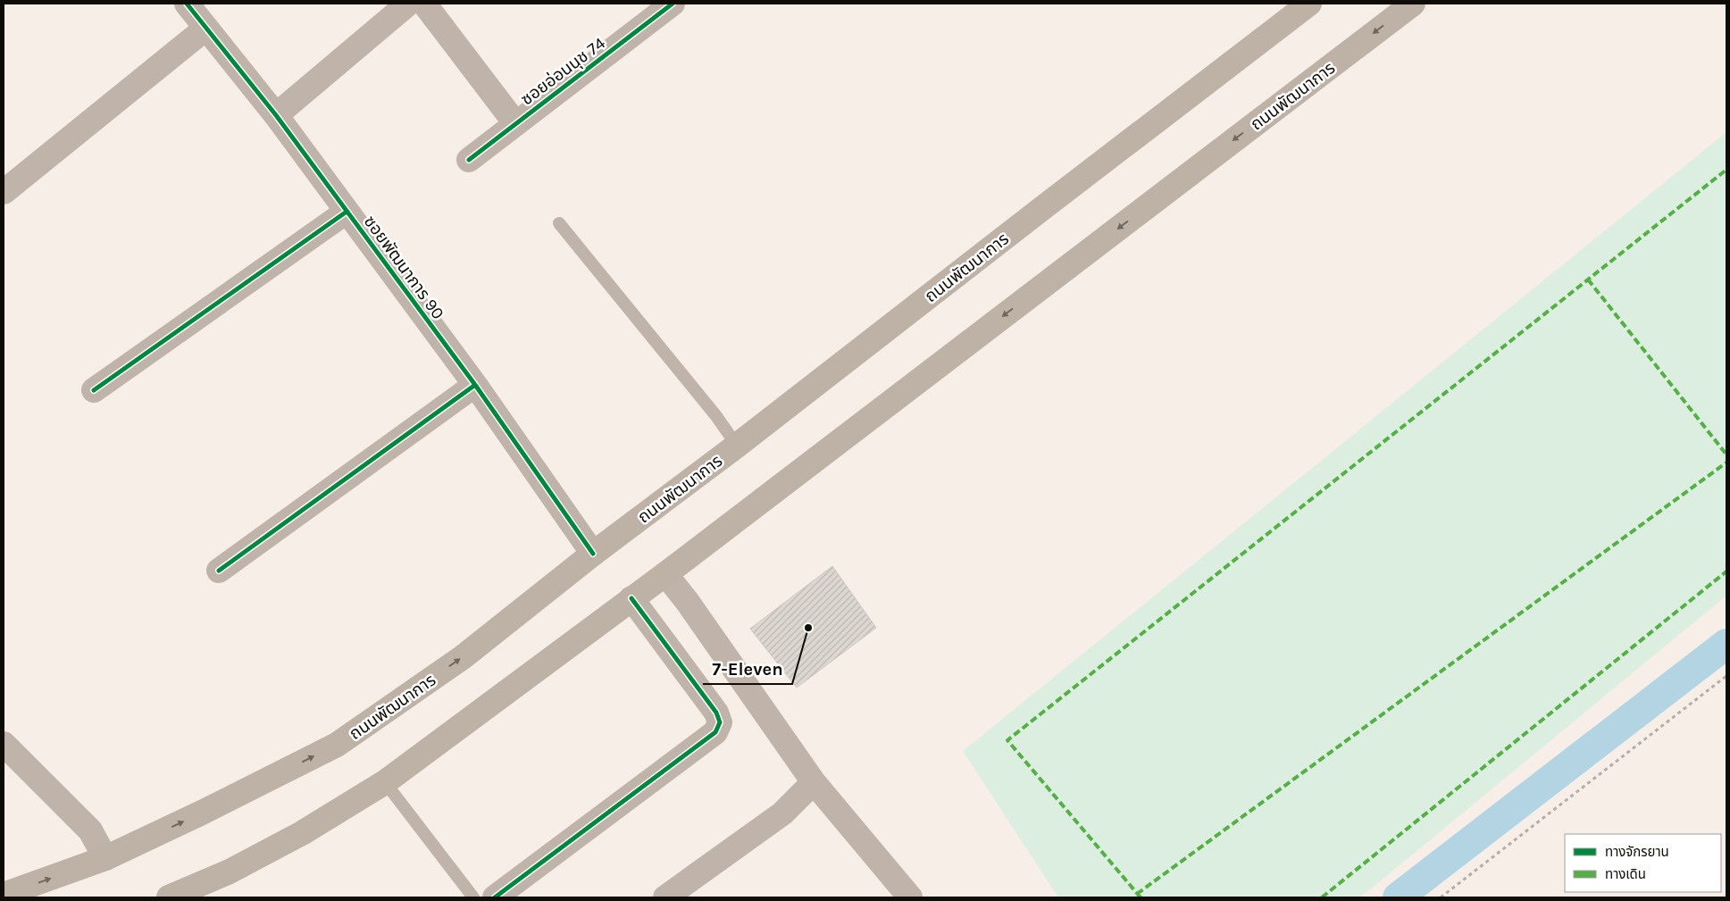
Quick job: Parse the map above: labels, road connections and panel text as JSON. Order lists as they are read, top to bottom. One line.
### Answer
{"streets":{"main road":["ถนนพัฒนาการ"],"street":["ซอยอ่อนนุช 74","ซอยพัฒนาการ 90"]},"crossings":[["ถนนพัฒนาการ","ซอยพัฒนาการ 90"]],"places":["7-Eleven"],"legend":["ทางจักรยาน","ทางเดิน"]}
